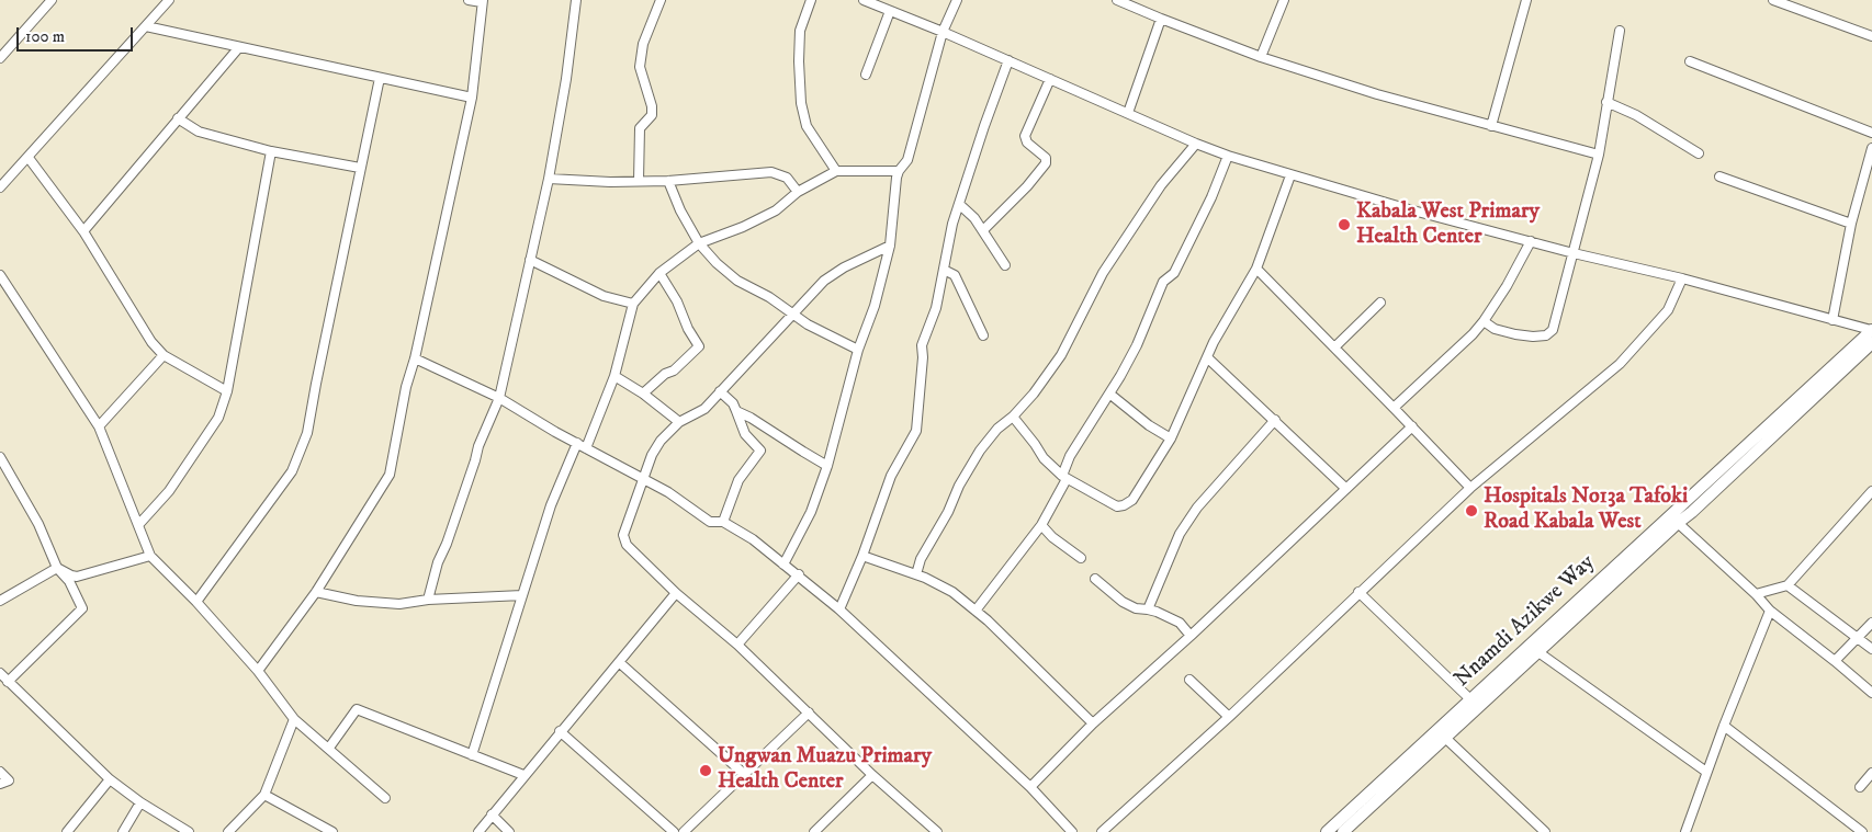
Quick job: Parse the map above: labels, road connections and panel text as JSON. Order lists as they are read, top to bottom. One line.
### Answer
{"streets":{"highway":["Nnamdi Azikwe Way"]},"places":["Kabala West Primary Health Center","Hospitals No13a Tafoki Road Kabala West","Ungwan Muazu Primary Health Center"],"scale_bar":"100 m"}
